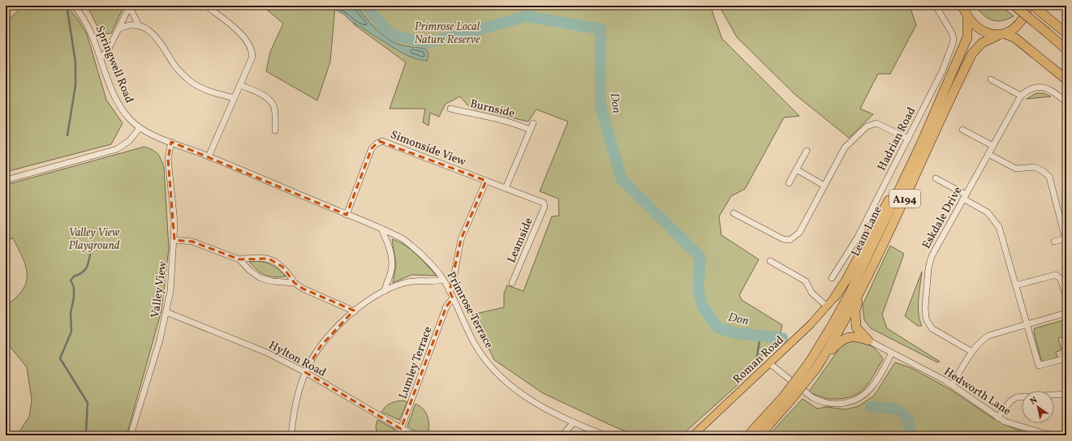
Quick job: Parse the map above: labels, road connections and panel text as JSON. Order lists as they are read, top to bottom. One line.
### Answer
{"streets":{"highway":["A194","Leam Lane"],"main road":["Roman Road"],"street":["Springwell Road","Burnside","Hadrian Road","Simonside View","Eskdale Drive","Leamside","Valley View","Primrose Terrace","Hylton Road","Lumley Terrace","Hedworth Lane"]},"crossings":[["Springwell Road","Valley View"],["Springwell Road","Primrose Terrace"],["Simonside View","Leamside"],["Simonside View","Primrose Terrace"],["A194","Leam Lane"],["A194","Hedworth Lane"],["Valley View","Primrose Terrace"],["Valley View","Hylton Road"],["Primrose Terrace","Lumley Terrace"],["Hylton Road","Lumley Terrace"]],"water":["Don"],"parks":["Primrose Local Nature Reserve","Valley View Playground"],"north":"top left"}
